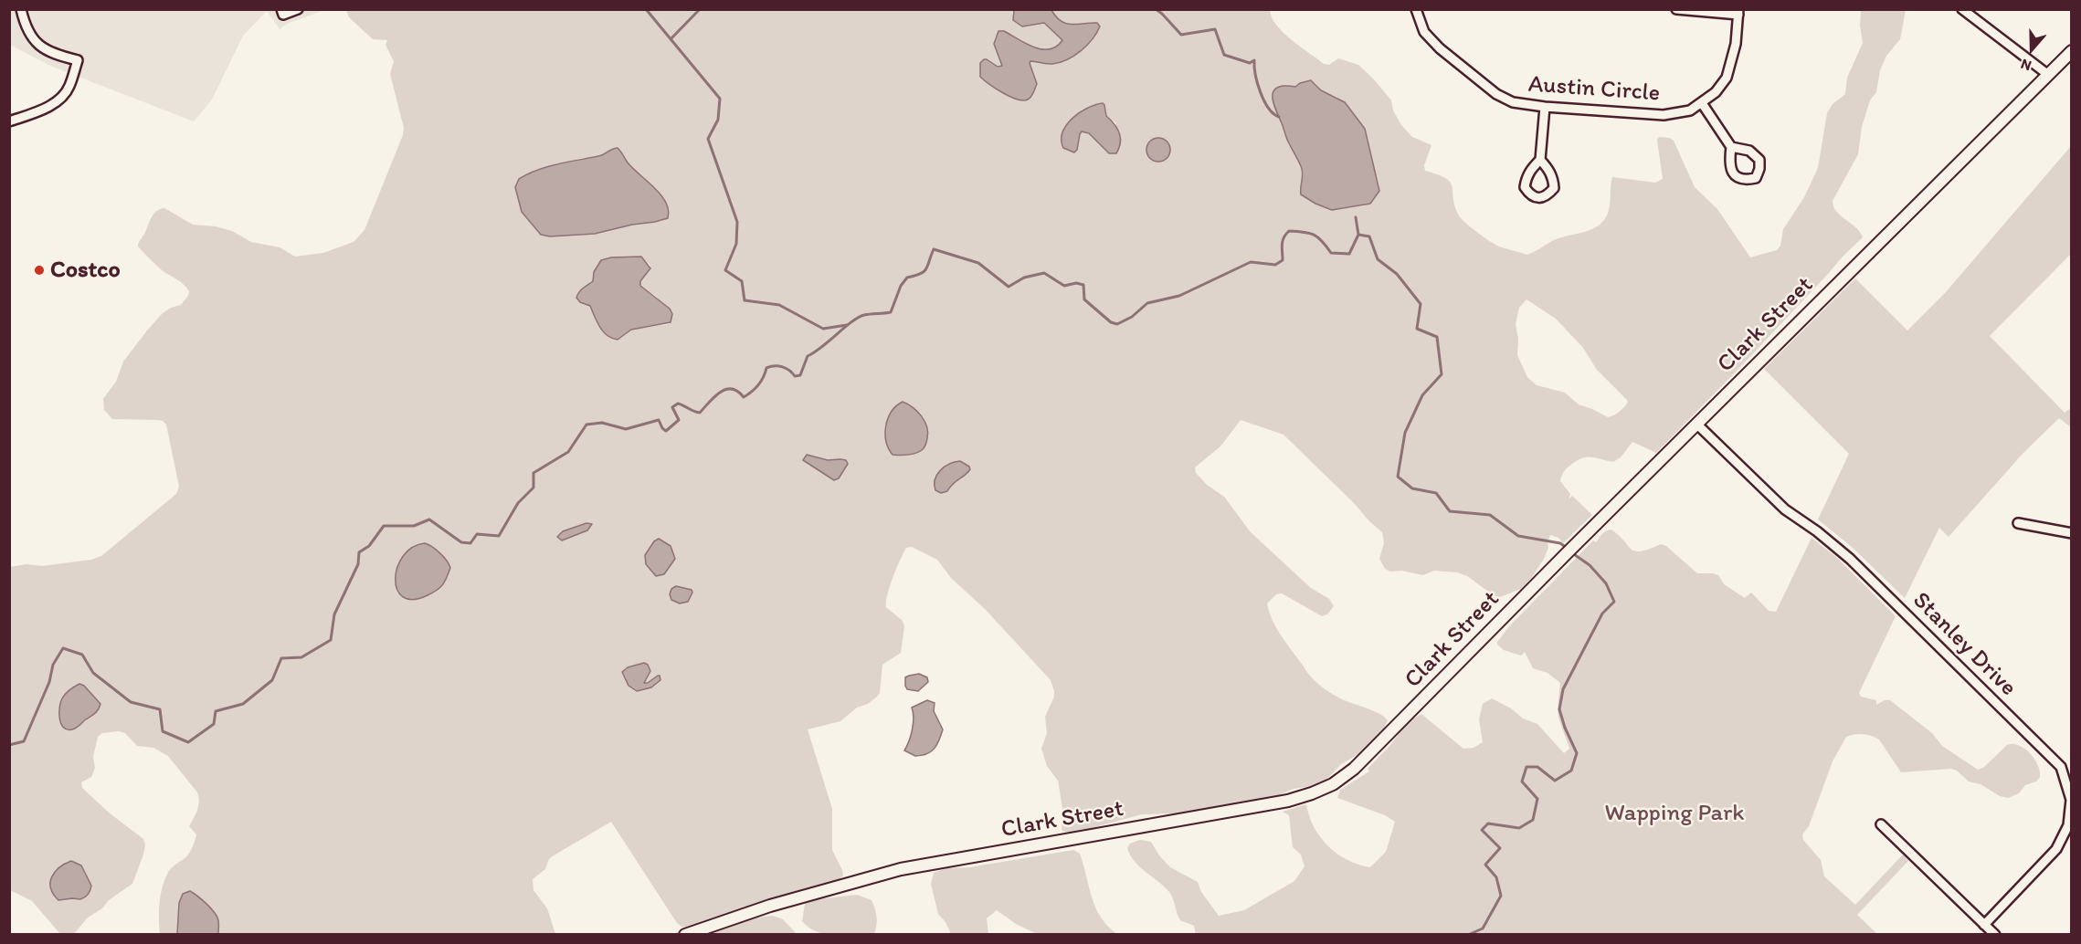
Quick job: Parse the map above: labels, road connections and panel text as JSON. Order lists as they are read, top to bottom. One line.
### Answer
{"streets":{"main road":["Clark Street"],"street":["Austin Circle","Stanley Drive"]},"crossings":[["Clark Street","Stanley Drive"]],"parks":["Wapping Park"],"places":["Costco"],"north":"bottom"}
